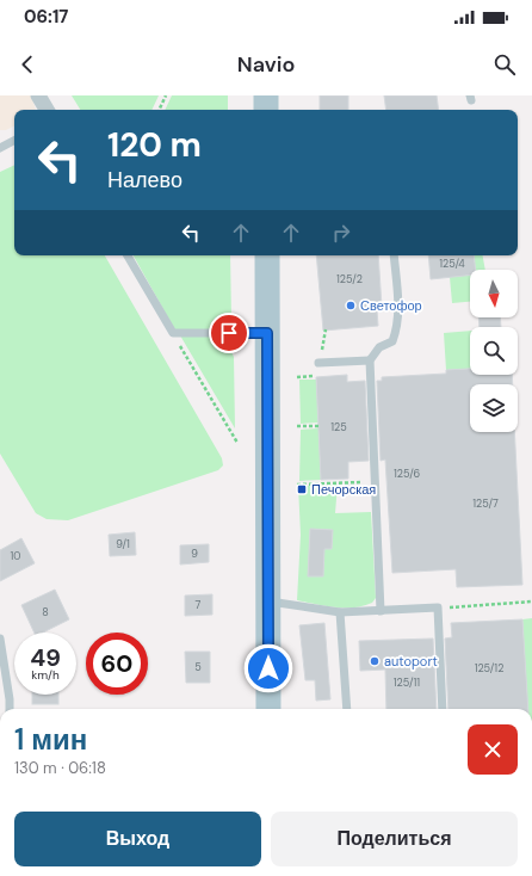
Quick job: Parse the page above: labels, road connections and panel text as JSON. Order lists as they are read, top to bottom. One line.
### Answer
{"places":{"other":["Светофор","autoport"],"transit":["Печорская"]},"house_numbers":["125/4","125/2","125","125/6","125/7","9/1","9","10","7","8","5","125/12","125/11"],"north":"bottom","page":{"status":"06:17","header":"Navio","turn":["120 m","Налево"],"speed":"49 km/h","limit":"60","heading":["1 мин","130 m · 06:18"],"buttons":["Выход","Поделиться"]}}
